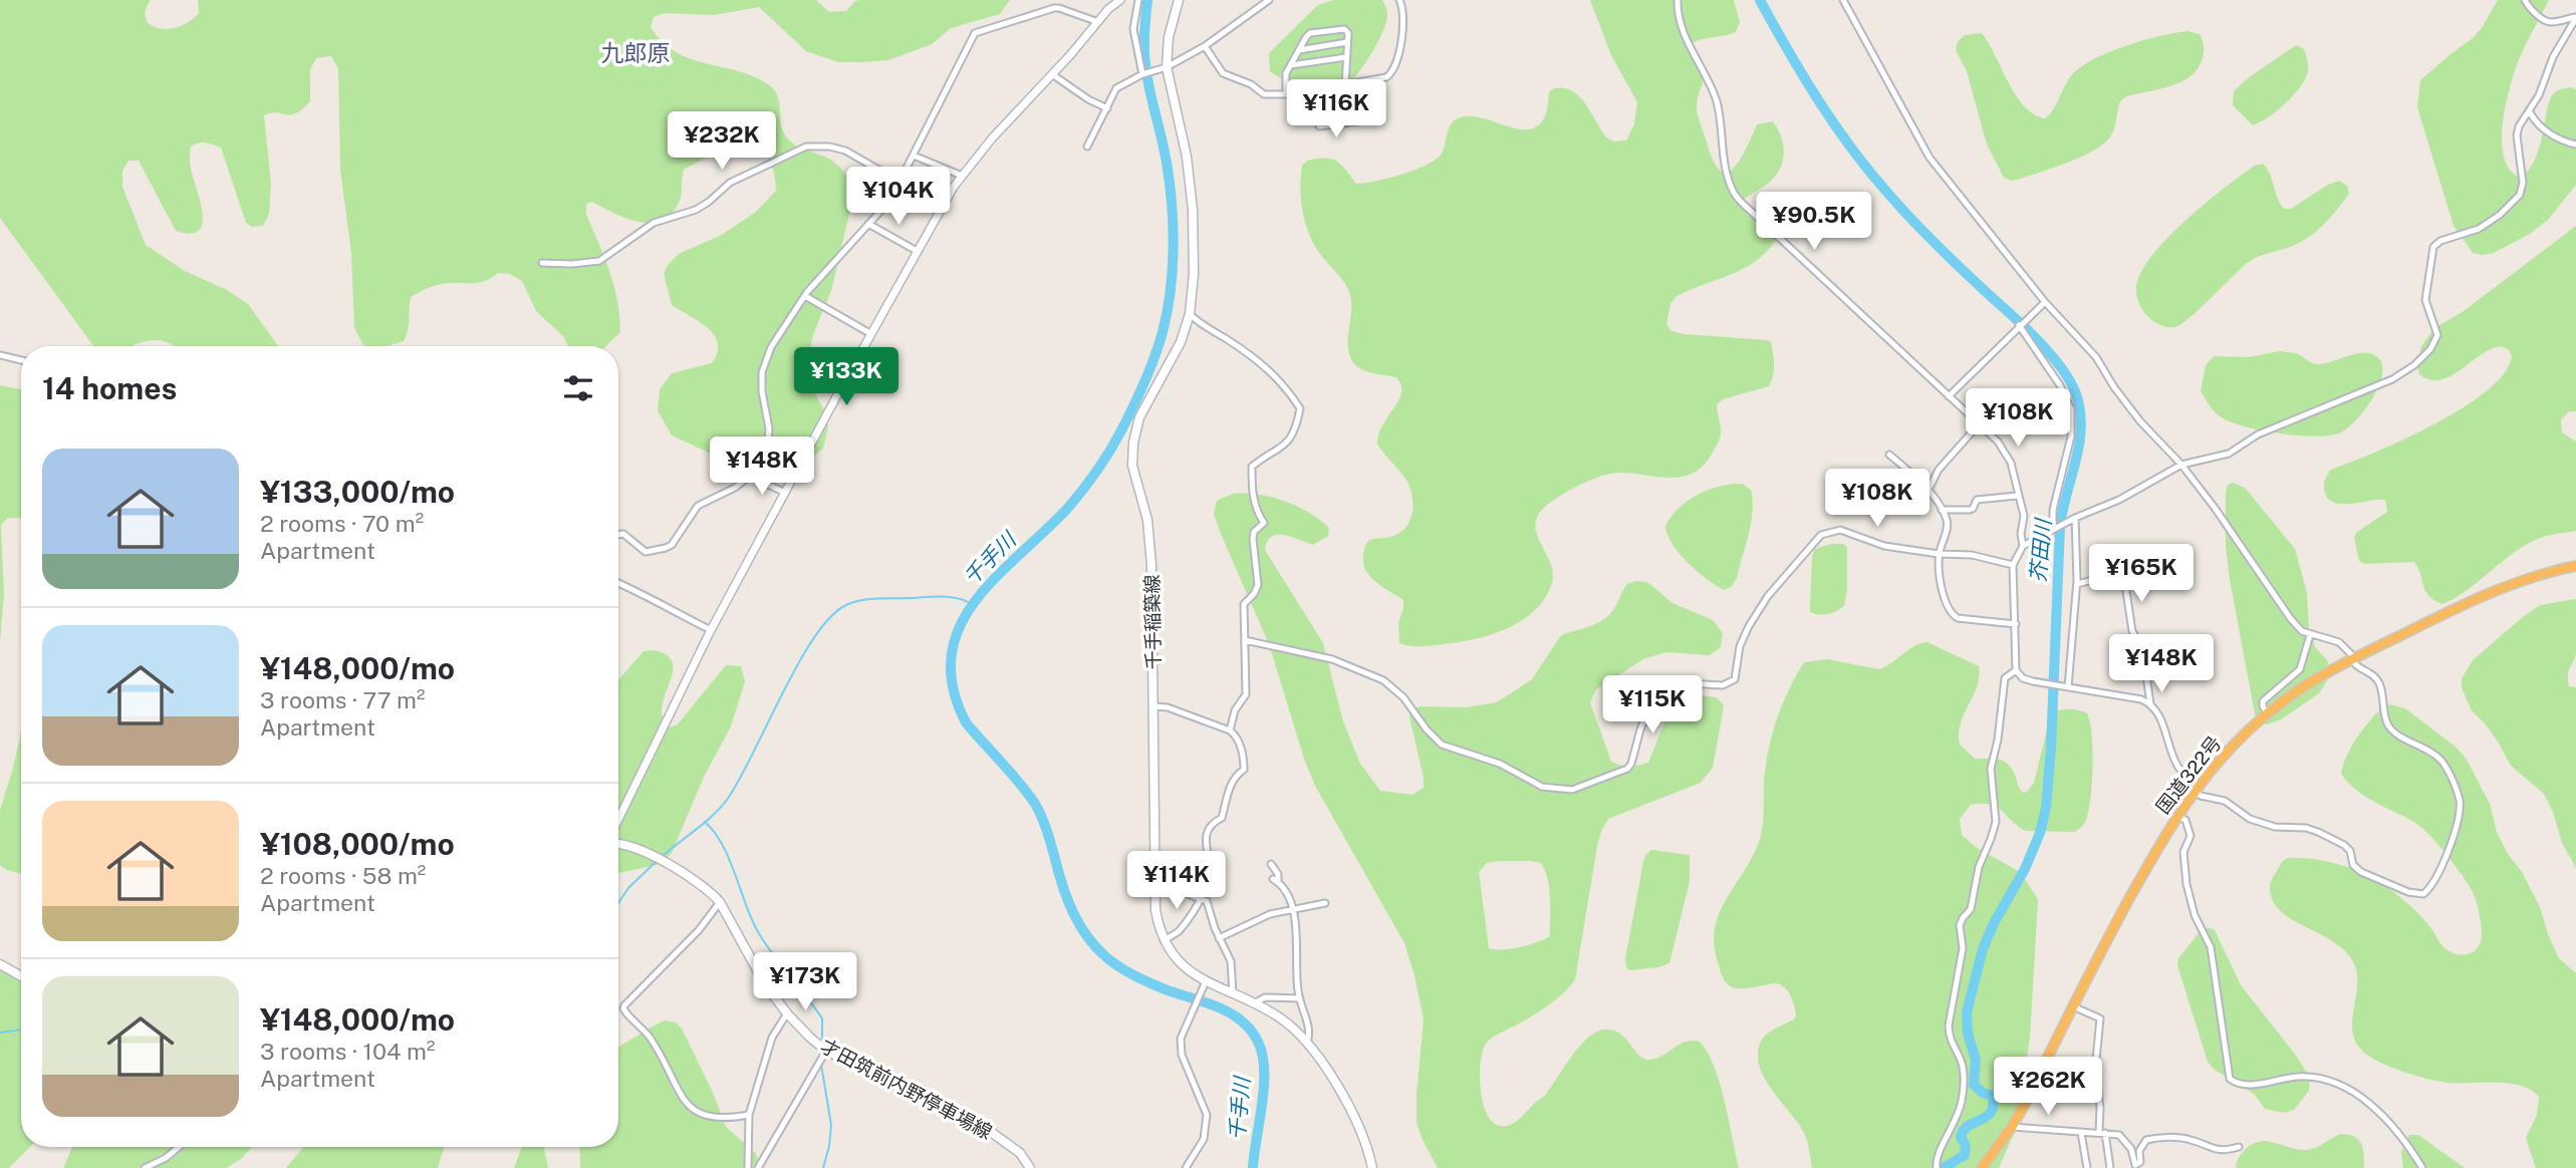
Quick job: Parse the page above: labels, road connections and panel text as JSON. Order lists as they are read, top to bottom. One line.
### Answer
{"streets":{"highway":["国道322号"],"main road":["千手稲築線","才田筑前内野停車場線"]},"districts":["九郎原"],"water":["芥田川","千手川"],"page":{"price":["¥116K","¥232K","¥104K","¥90.5K","¥133K","¥108K","¥148K","¥108K","¥165K","¥148K","¥115K","¥114K","¥173K","¥262K"],"heading":"14 homes","list":[{"name":"¥133,000/mo","note":"2 rooms · 70 m² · Apartment"},{"name":"¥148,000/mo","note":"3 rooms · 77 m² · Apartment"},{"name":"¥108,000/mo","note":"2 rooms · 58 m² · Apartment"},{"name":"¥148,000/mo","note":"3 rooms · 104 m² · Apartment"}]}}
